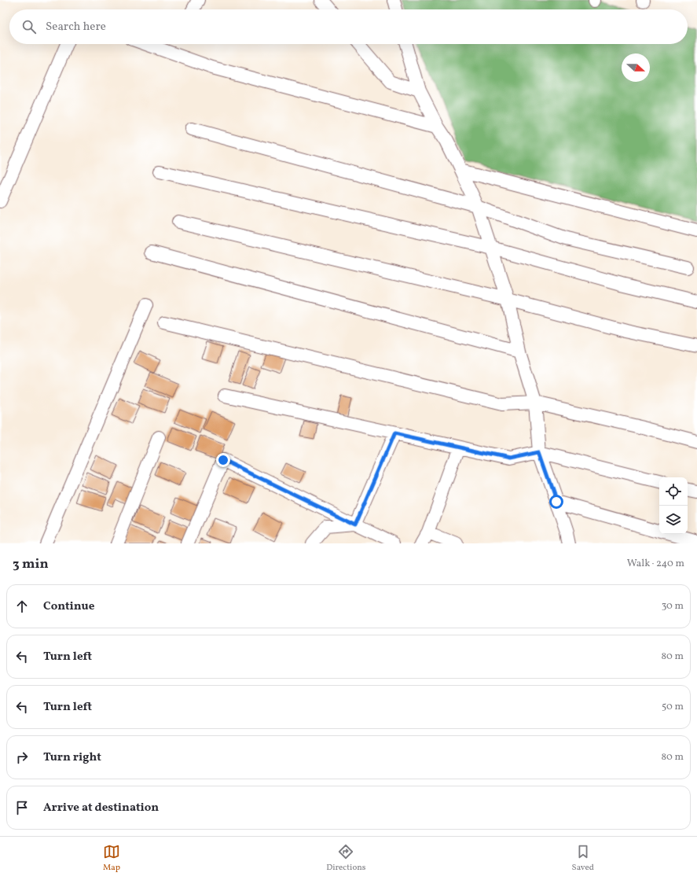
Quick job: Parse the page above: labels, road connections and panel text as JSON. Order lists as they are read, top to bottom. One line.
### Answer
{"north":"right","page":{"search":"Search here","heading":["3 min","Walk · 240 m"],"list":[["Continue","30 m"],["Turn left","80 m"],["Turn left","50 m"],["Turn right","80 m"],"Arrive at destination"],"nav":["Map","Directions","Saved"]}}
